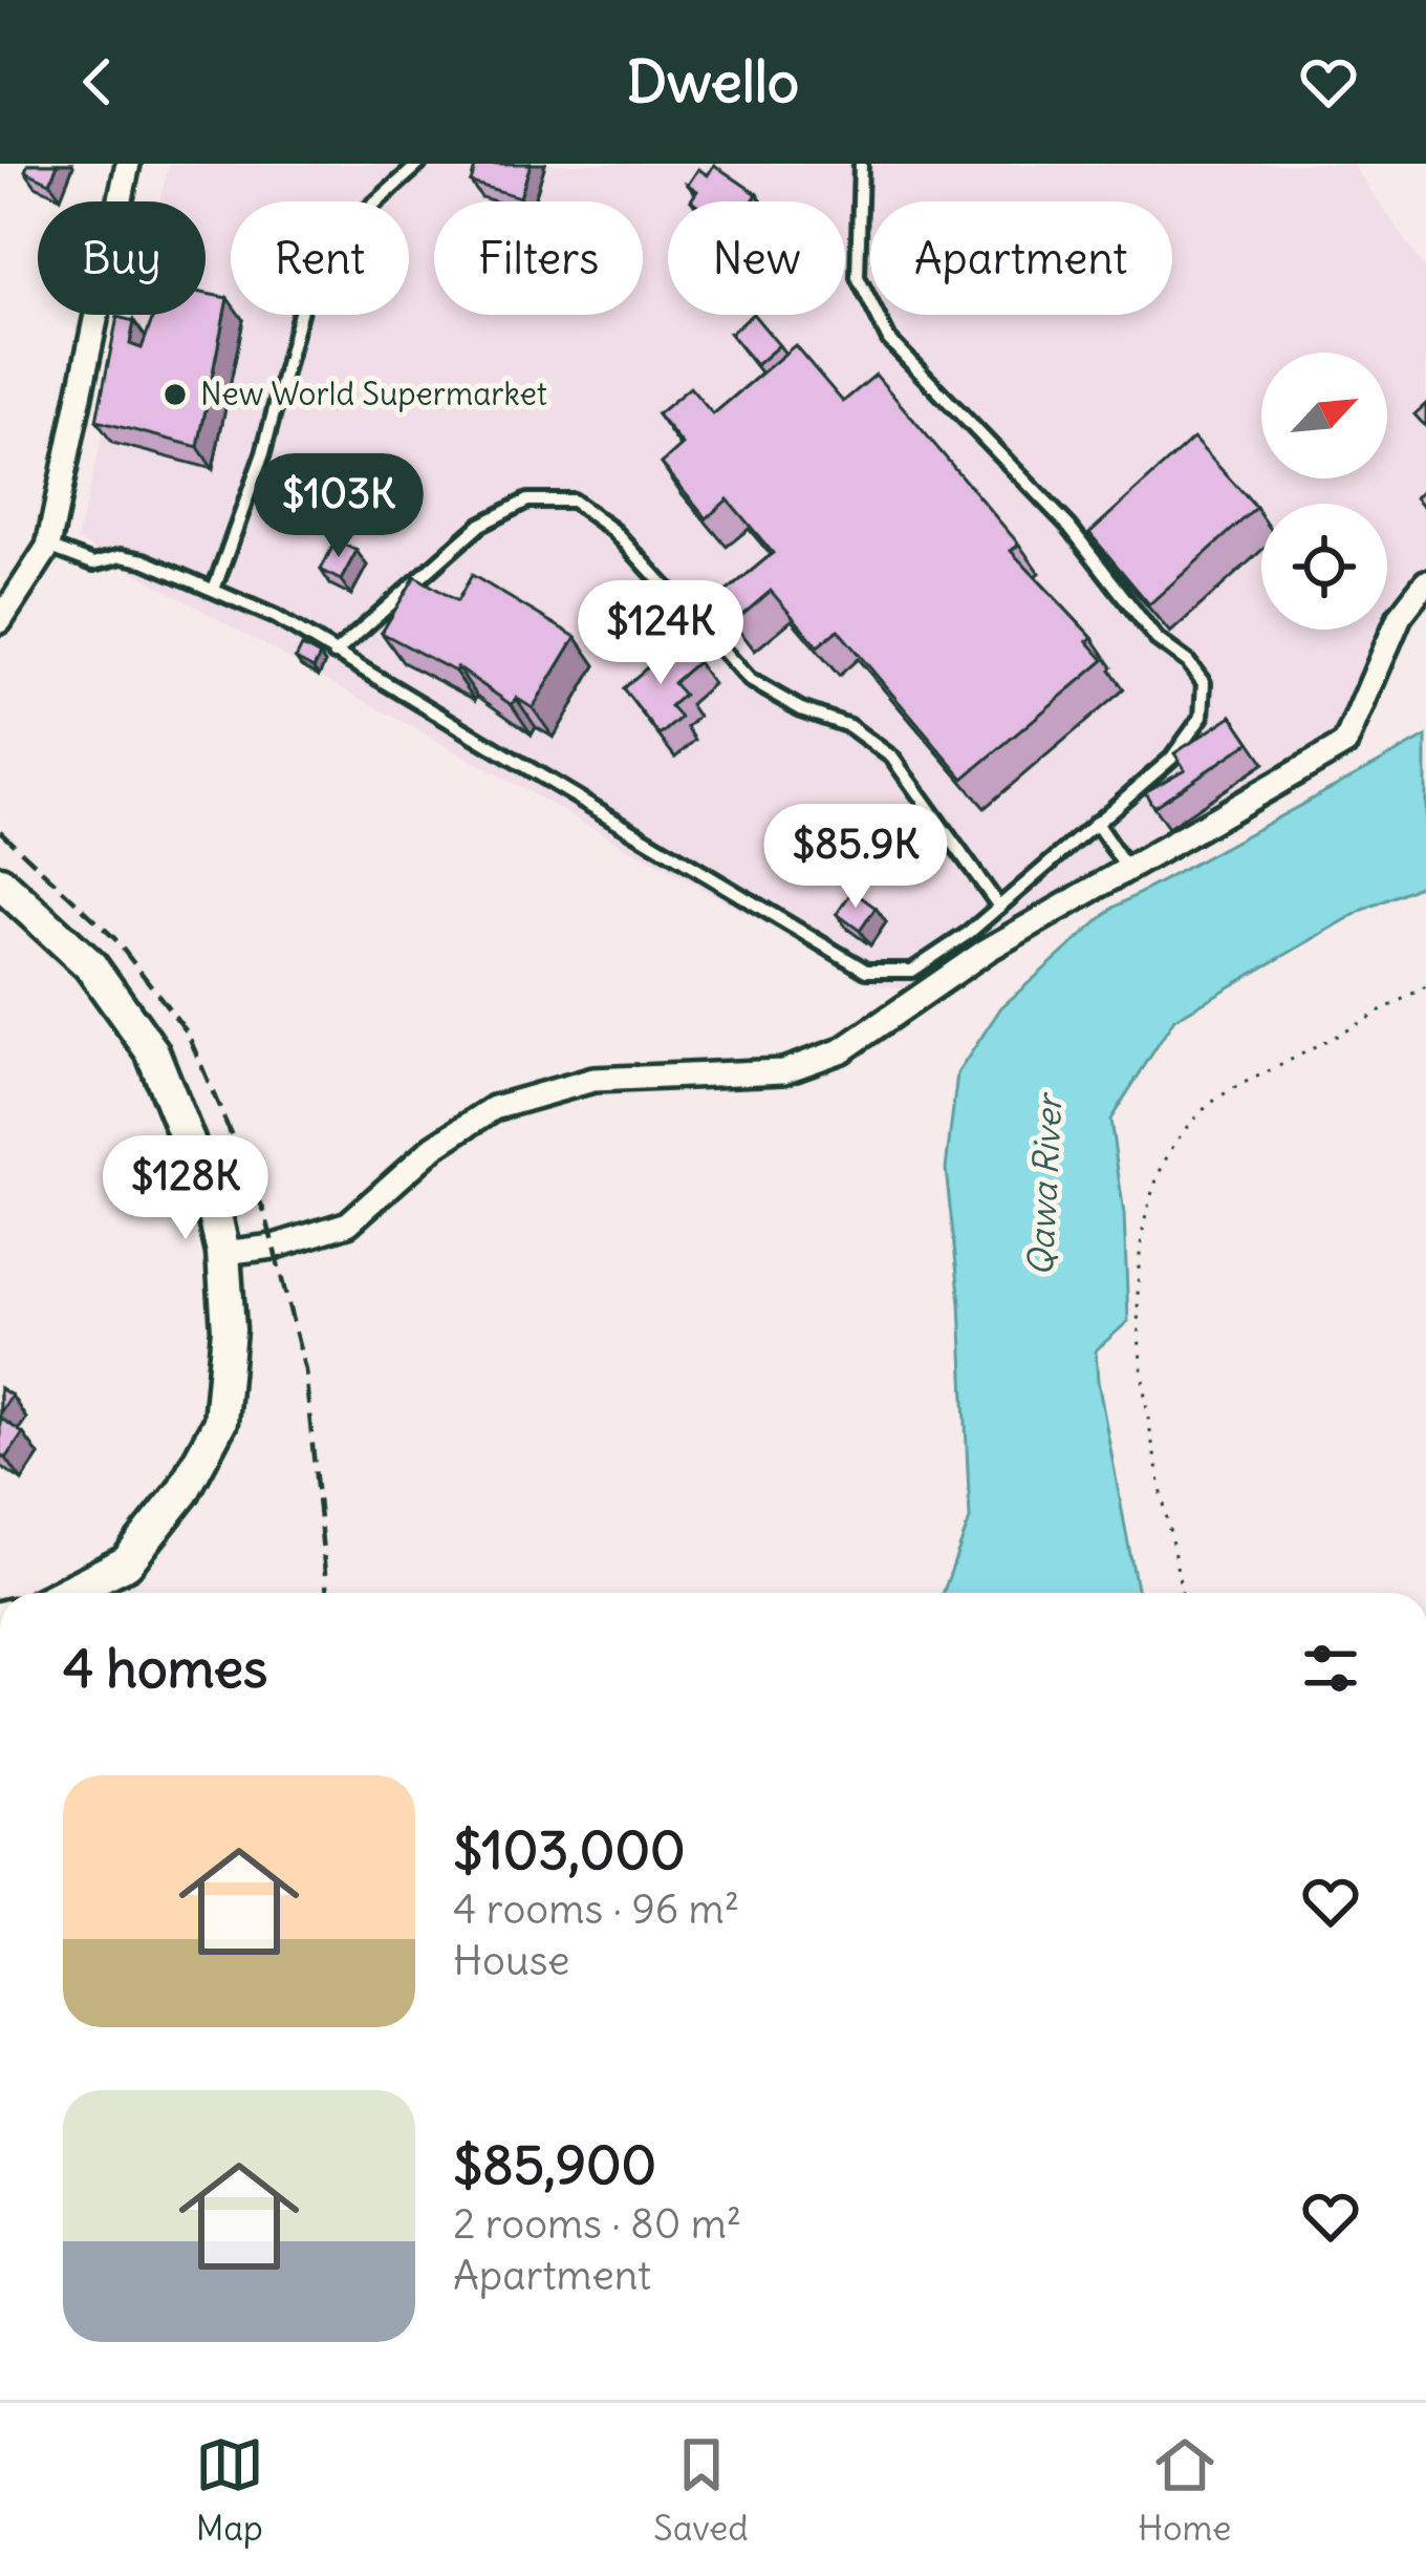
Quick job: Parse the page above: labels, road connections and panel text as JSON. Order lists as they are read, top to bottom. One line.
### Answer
{"water":["Qawa River"],"places":["New World Supermarket"],"north":"top right","page":{"header":"Dwello","chip":["Buy","Rent","Filters","New","Apartment"],"price":["$103K","$124K","$85.9K","$128K"],"heading":"4 homes","list":[{"name":"$103,000","note":"4 rooms · 96 m² · House"},{"name":"$85,900","note":"2 rooms · 80 m² · Apartment"}],"tabs":["Map","Saved","Home"]}}
